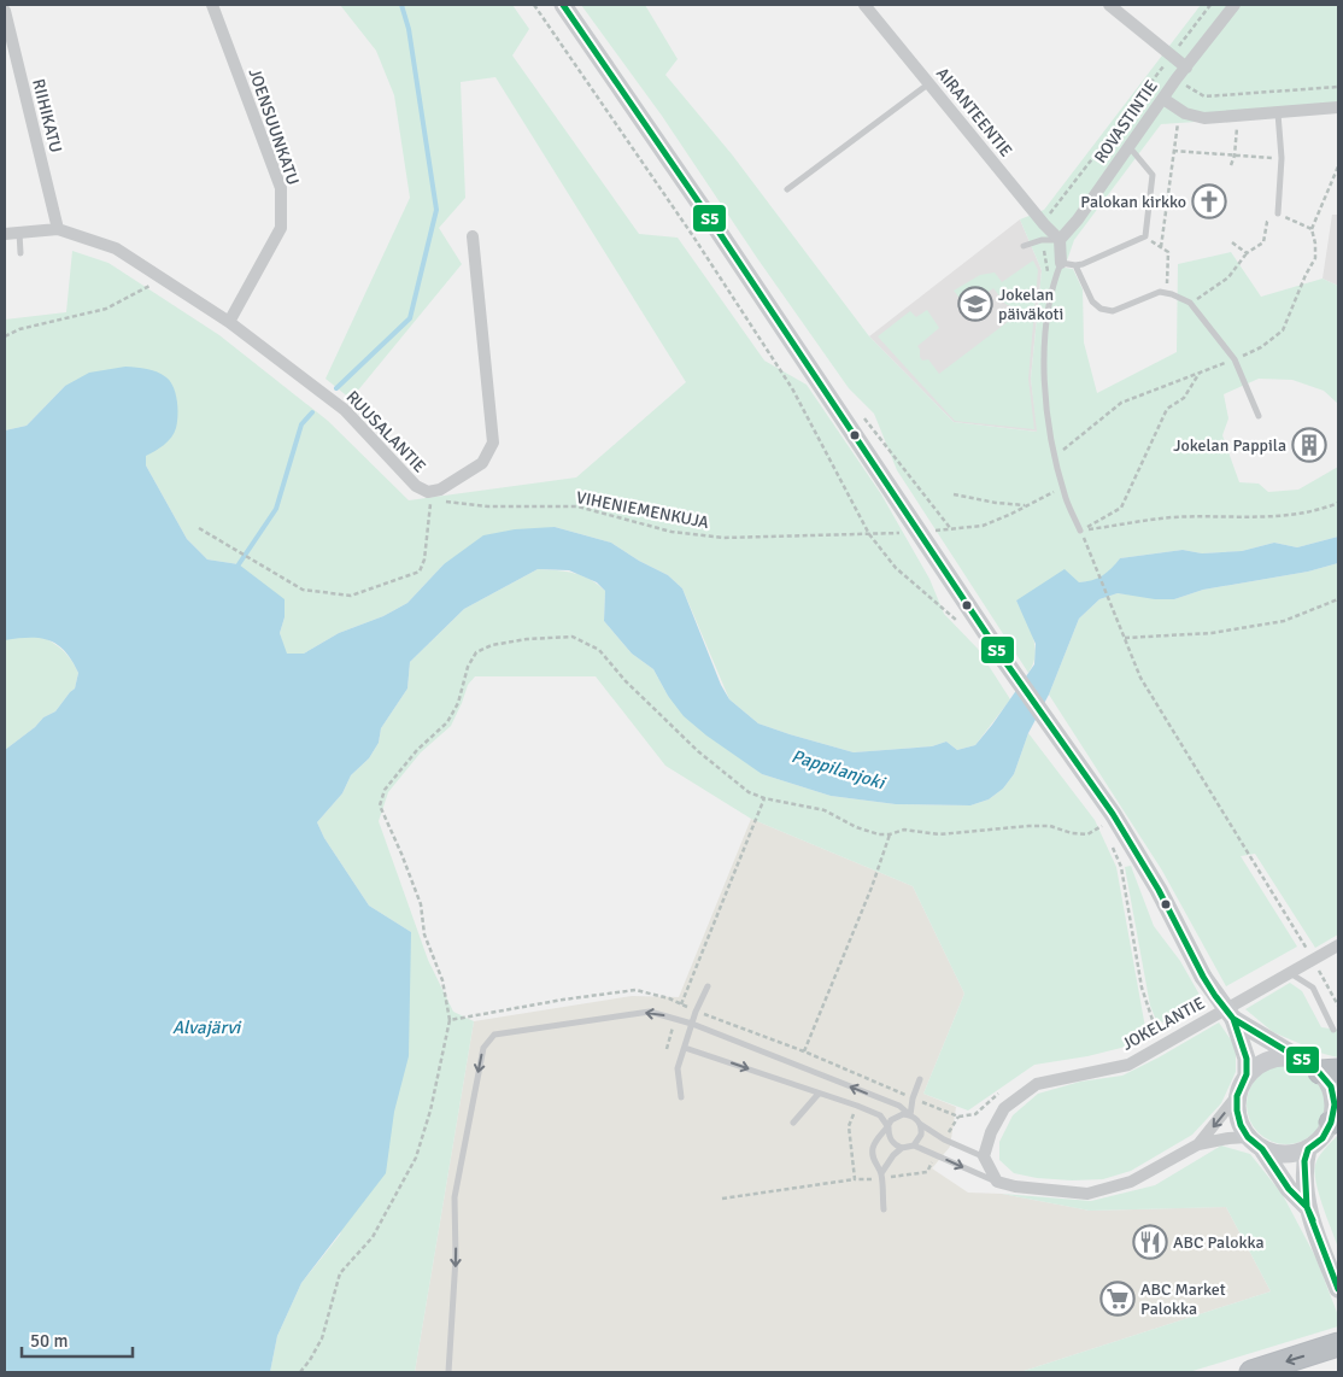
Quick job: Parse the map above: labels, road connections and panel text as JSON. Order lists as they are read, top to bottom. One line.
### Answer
{"streets":{"street":["AIRANTEENTIE","RIIHIKATU","ROVASTINTIE","JOENSUUNKATU","RUUSALANTIE","JOKELANTIE"],"path":["VIHENIEMENKUJA"]},"crossings":[["AIRANTEENTIE","ROVASTINTIE"],["RIIHIKATU","RUUSALANTIE"],["JOENSUUNKATU","RUUSALANTIE"]],"water":["Pappilanjoki","Alvajärvi"],"places":{"church":["Palokan kirkko"],"school or university":["Jokelan päiväkoti"],"building":["Jokelan Pappila"],"restaurant":["ABC Palokka"],"supermarket":["ABC Market Palokka"]},"lines":["transit line S5"],"scale_bar":"50 m"}
